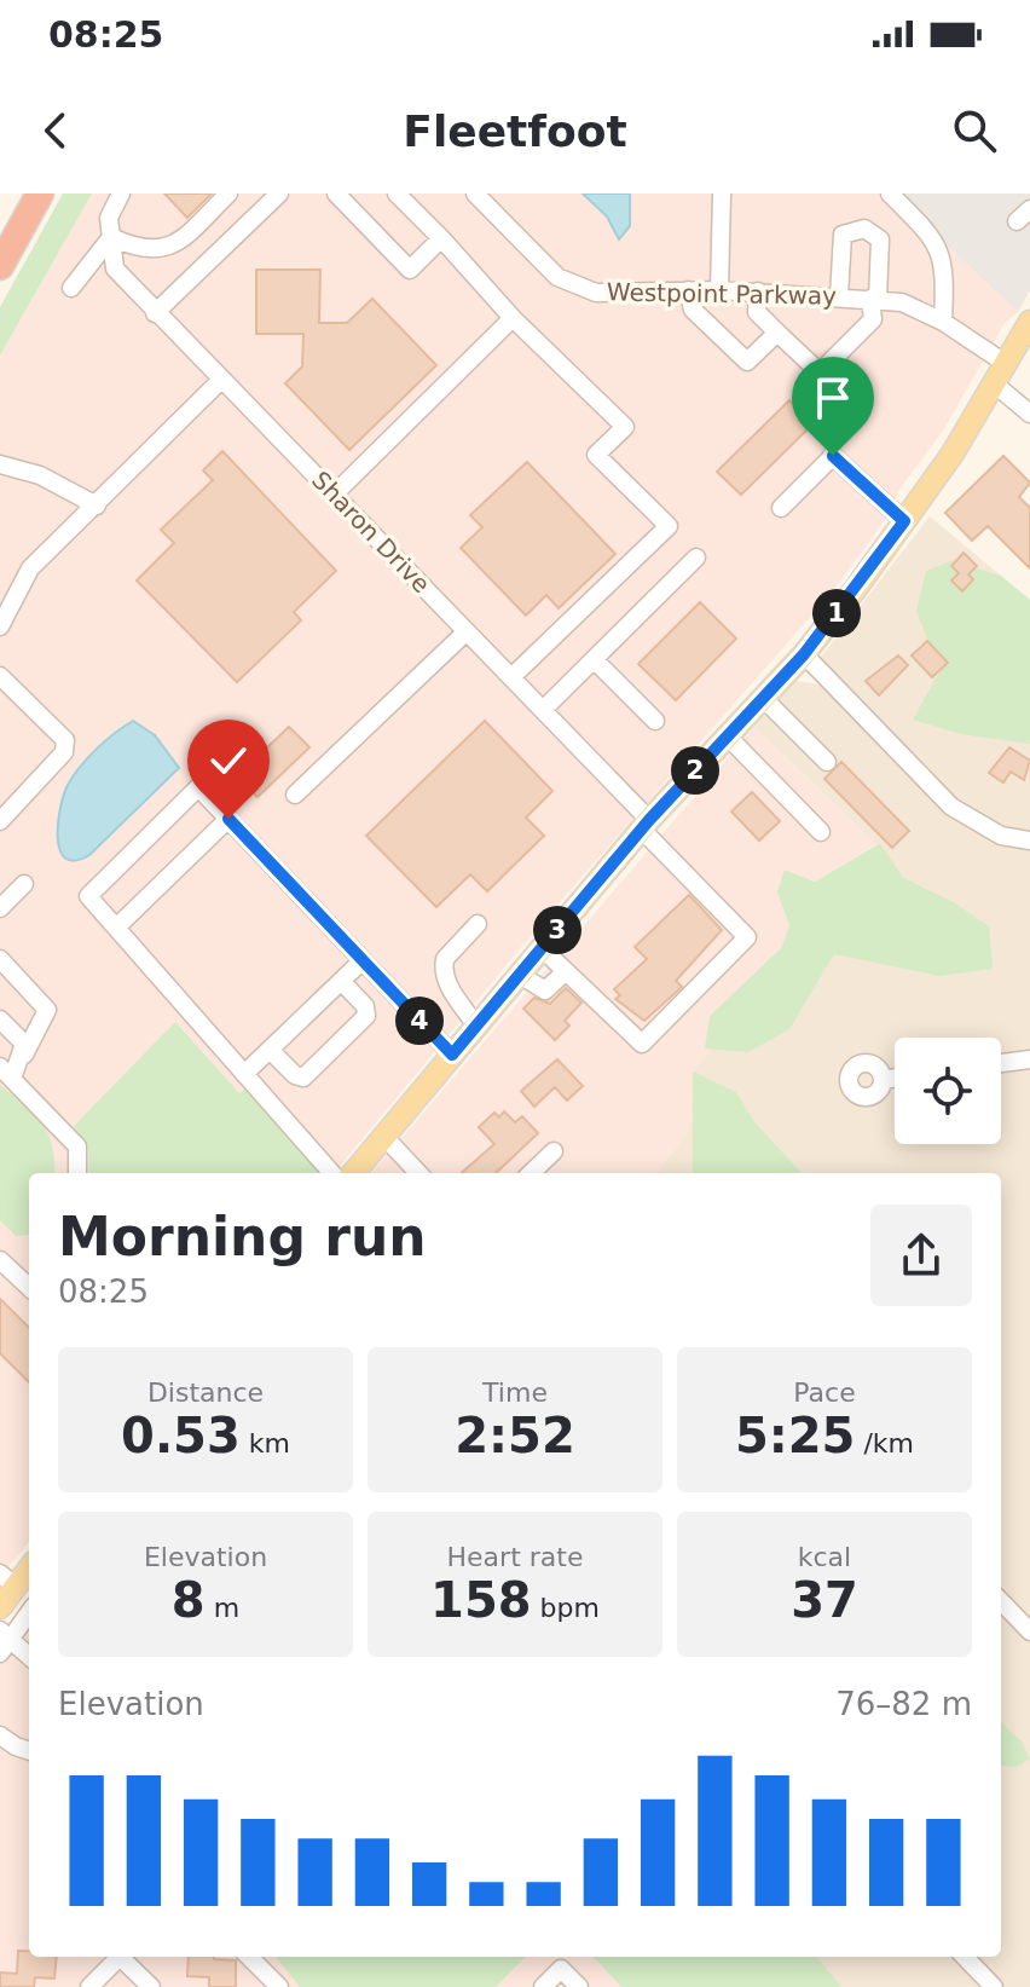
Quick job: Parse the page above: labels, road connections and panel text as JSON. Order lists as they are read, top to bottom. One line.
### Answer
{"streets":{"street":["Westpoint Parkway","Sharon Drive"]},"page":{"status":"08:25","header":"Fleetfoot","pins":["1","2","3","4"],"heading":["Morning run","08:25"],"stats":[["Distance","0.53 km"],["Time","2:52"],["Pace","5:25 /km"],["Elevation","8 m"],["Heart rate","158 bpm"],["kcal","37"]],"chart":["Elevation","76–82 m"]}}
